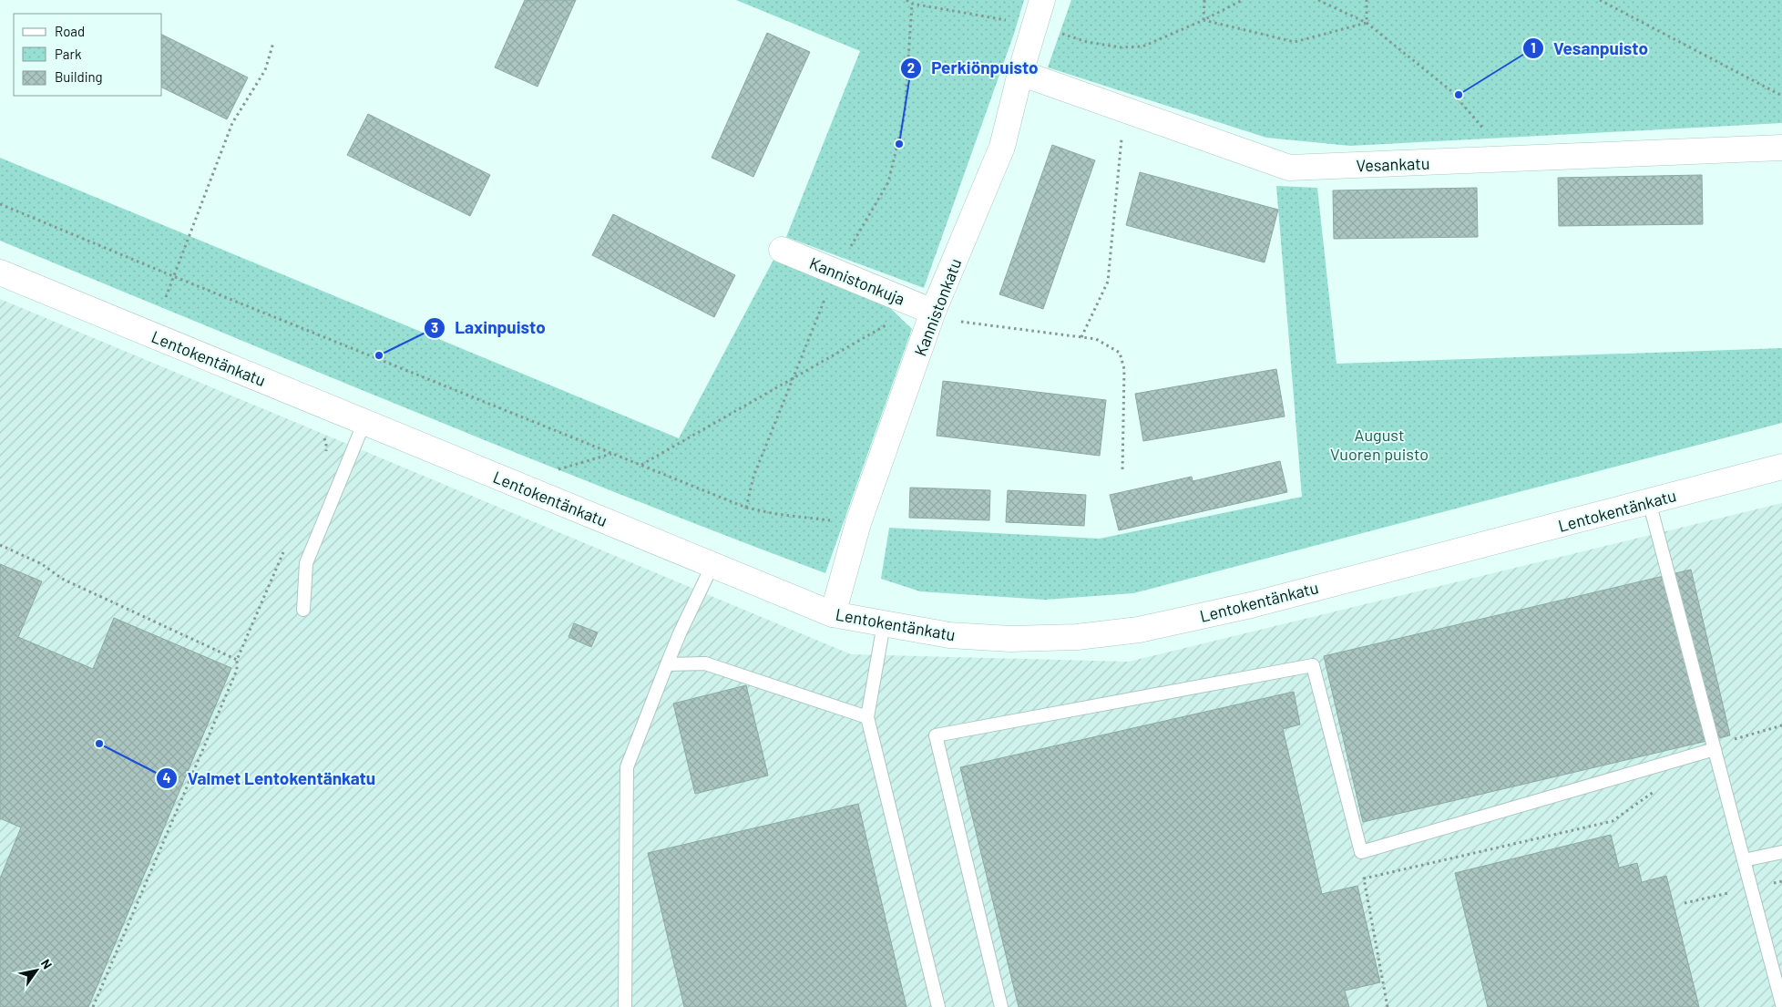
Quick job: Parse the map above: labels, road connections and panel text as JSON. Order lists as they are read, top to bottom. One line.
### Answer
{"streets":{"street":["Vesankatu","Kannistonkuja","Kannistonkatu","Lentokentänkatu"]},"crossings":[["Vesankatu","Kannistonkatu"],["Kannistonkuja","Kannistonkatu"],["Kannistonkatu","Lentokentänkatu"]],"parks":["August Vuoren puisto"],"places":["Vesanpuisto","Perkiönpuisto","Laxinpuisto","Valmet Lentokentänkatu"],"legend":["Road","Park","Building"],"north":"top right"}
